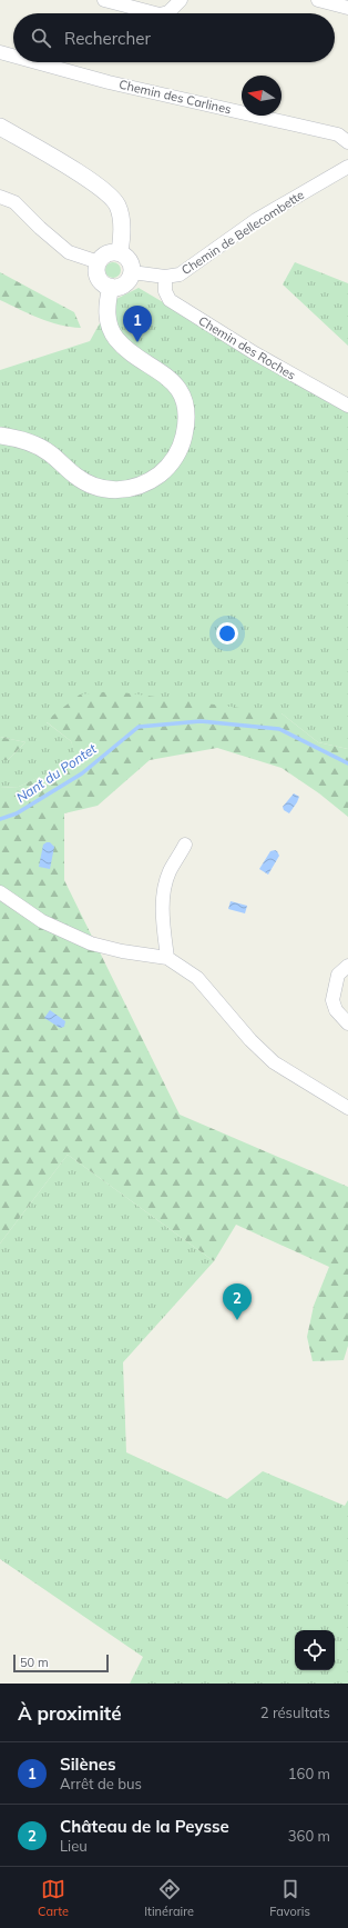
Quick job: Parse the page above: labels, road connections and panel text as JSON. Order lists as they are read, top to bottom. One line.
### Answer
{"streets":{"street":["Chemin des Carlines","Chemin de Bellecombette","Chemin des Roches"]},"crossings":[["Chemin de Bellecombette","Chemin des Roches"]],"water":["Nant du Pontet"],"scale_bar":"50 m","north":"left","page":{"search":"Rechercher","pins":["1","2"],"scale":"50 m","heading":["À proximité","2 résultats"],"list":[{"mark":"1","name":"Silènes","note":"Arrêt de bus","value":"160 m"},{"mark":"2","name":"Château de la Peysse","note":"Lieu","value":"360 m"}],"nav":["Carte","Itinéraire","Favoris"]}}
